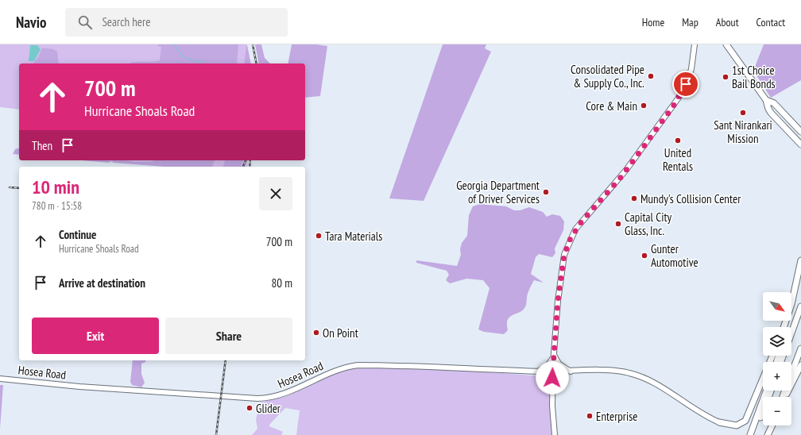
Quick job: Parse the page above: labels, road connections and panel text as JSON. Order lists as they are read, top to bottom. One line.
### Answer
{"streets":{"street":["Hosea Road"]},"places":["Consolidated Pipe & Supply Co., Inc.","1st Choice Bail Bonds","Core & Main","Sant Nirankari Mission","United Rentals","Georgia Department of Driver Services","Mundy's Collision Center","Capital City Glass, Inc.","Tara Materials","Gunter Automotive","On Point","Glider","Enterprise"],"north":"bottom right","page":{"header":"Navio","search":"Search here","nav":["Home","Map","About","Contact"],"turn":["700 m","Hurricane Shoals Road"],"then":"Then","heading":["10 min","780 m · 15:58"],"list":[{"name":"Continue","note":"Hurricane Shoals Road","value":"700 m"},{"name":"Arrive at destination","value":"80 m"}],"map_buttons":["+","−"],"buttons":["Exit","Share"]}}
